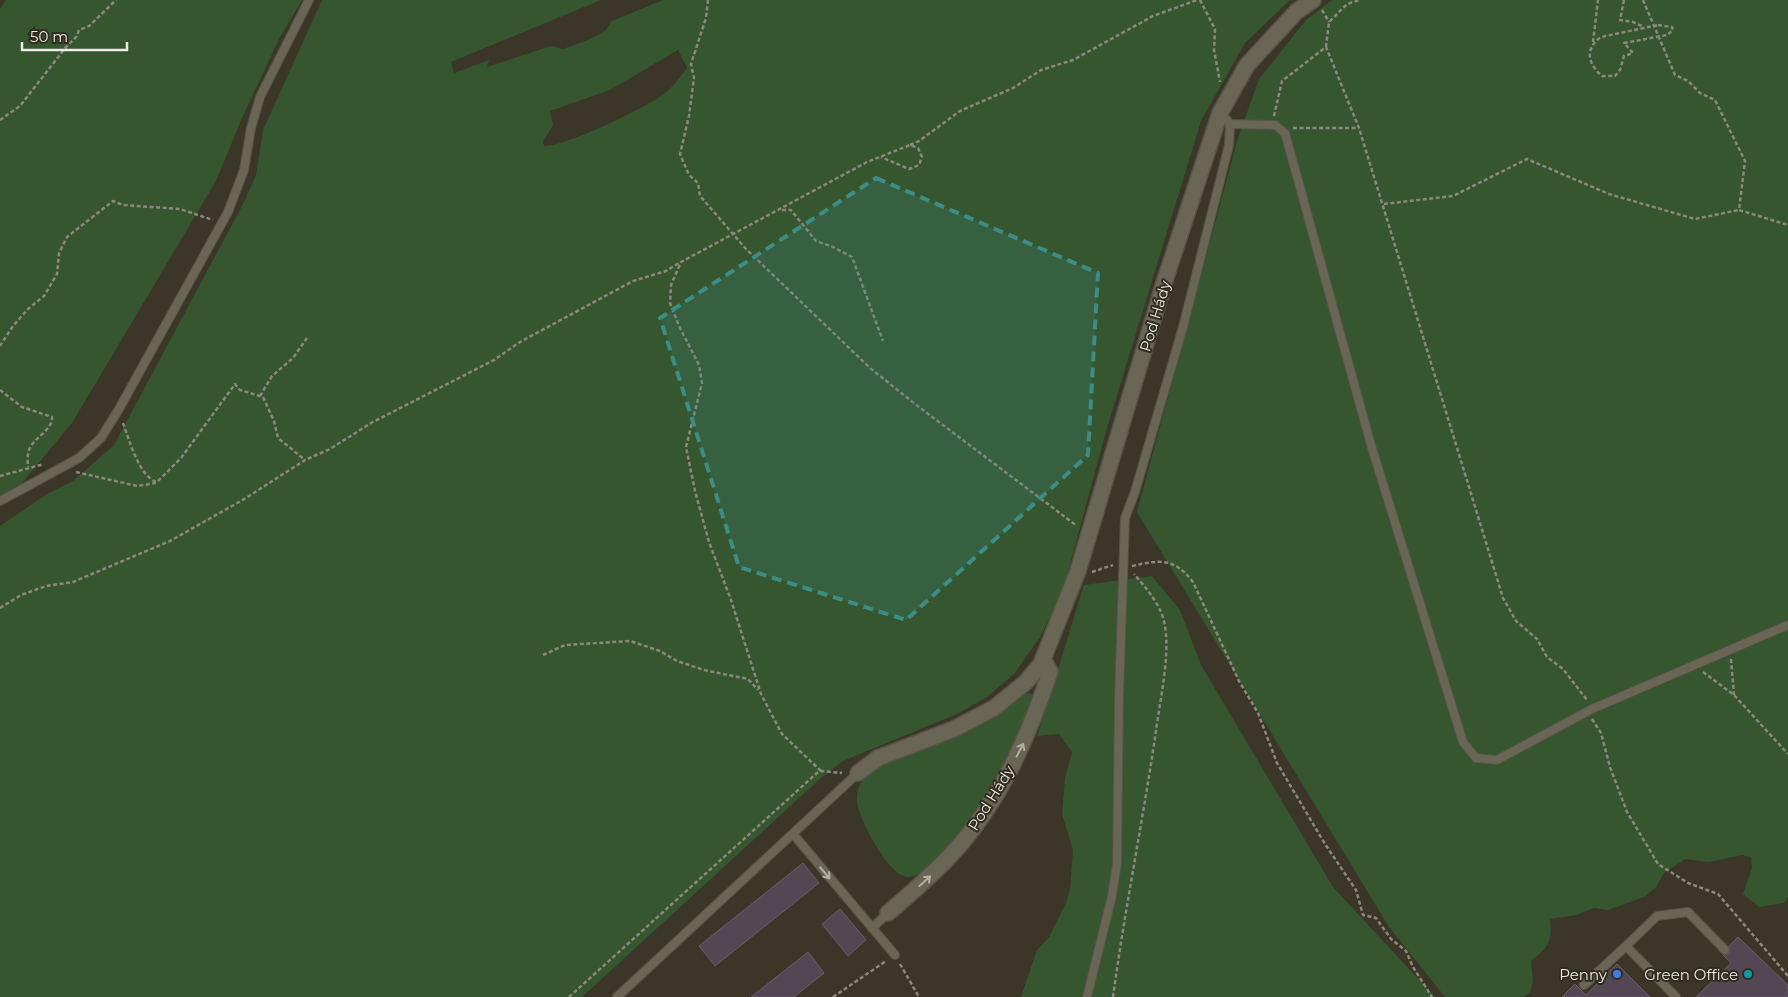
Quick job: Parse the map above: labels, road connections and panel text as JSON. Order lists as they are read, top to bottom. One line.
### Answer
{"streets":{"street":["Pod Hády"]},"places":["Penny","Green Office"],"scale_bar":"50 m"}
